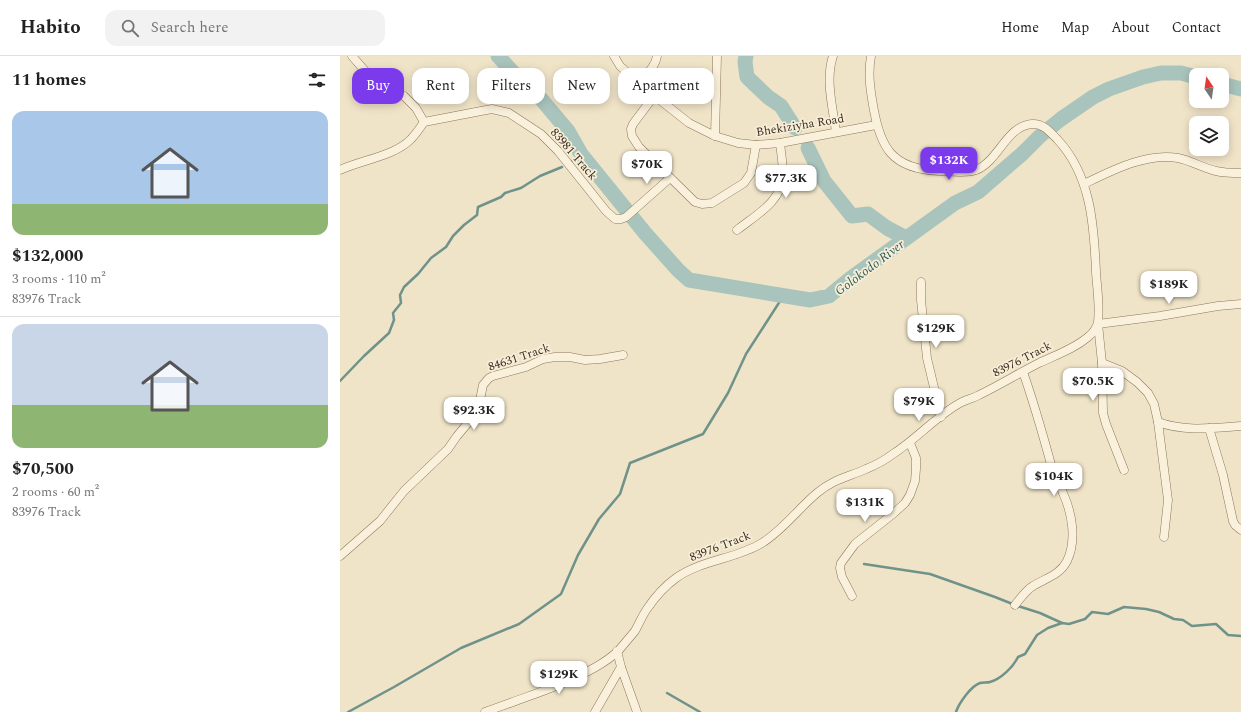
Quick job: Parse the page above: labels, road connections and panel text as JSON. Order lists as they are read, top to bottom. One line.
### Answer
{"streets":{"street":["Bhekiziyha Road","83981 Track","84631 Track","83976 Track"]},"water":["Golokodo River"],"north":"top","page":{"header":"Habito","search":"Search here","nav":["Home","Map","About","Contact"],"heading":"11 homes","chip":["Buy","Rent","Filters","New","Apartment"],"list":[{"name":"$132,000","note":"3 rooms · 110 m² · 83976 Track"},{"name":"$70,500","note":"2 rooms · 60 m² · 83976 Track"}],"price":["$132K","$70K","$77.3K","$189K","$129K","$70.5K","$79K","$92.3K","$104K","$131K","$129K"]}}
